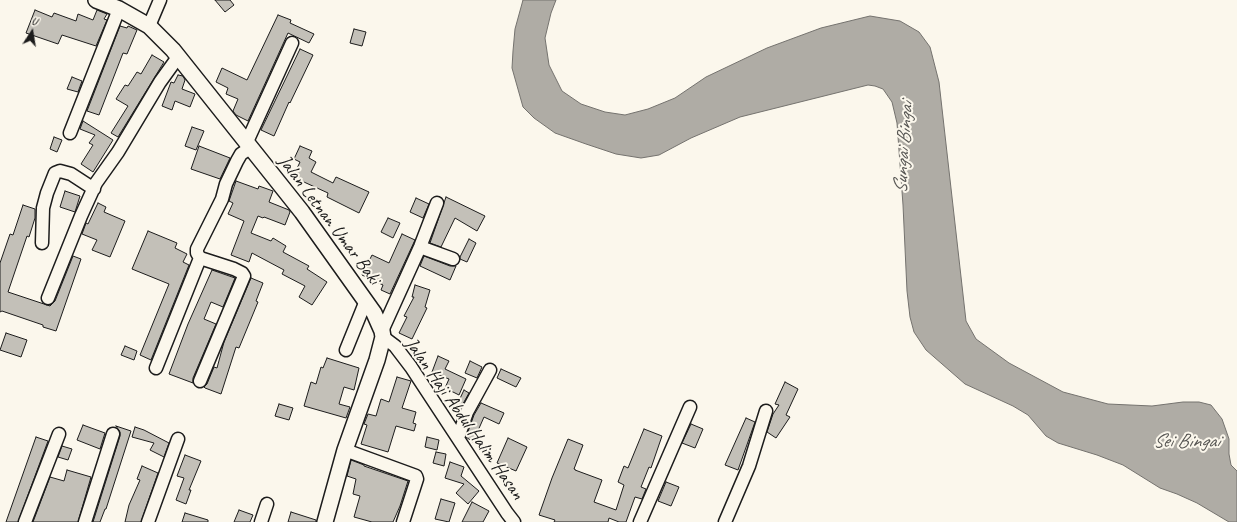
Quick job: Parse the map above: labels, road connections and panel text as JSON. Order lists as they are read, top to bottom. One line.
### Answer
{"streets":{"street":["Jalan Letnan Umar Baki","Jalan Haji Abdul Halim Hasan"]},"crossings":[["Jalan Letnan Umar Baki","Jalan Haji Abdul Halim Hasan"]],"water":["Sungai Bingai","Sei Bingai"],"north":"top"}
